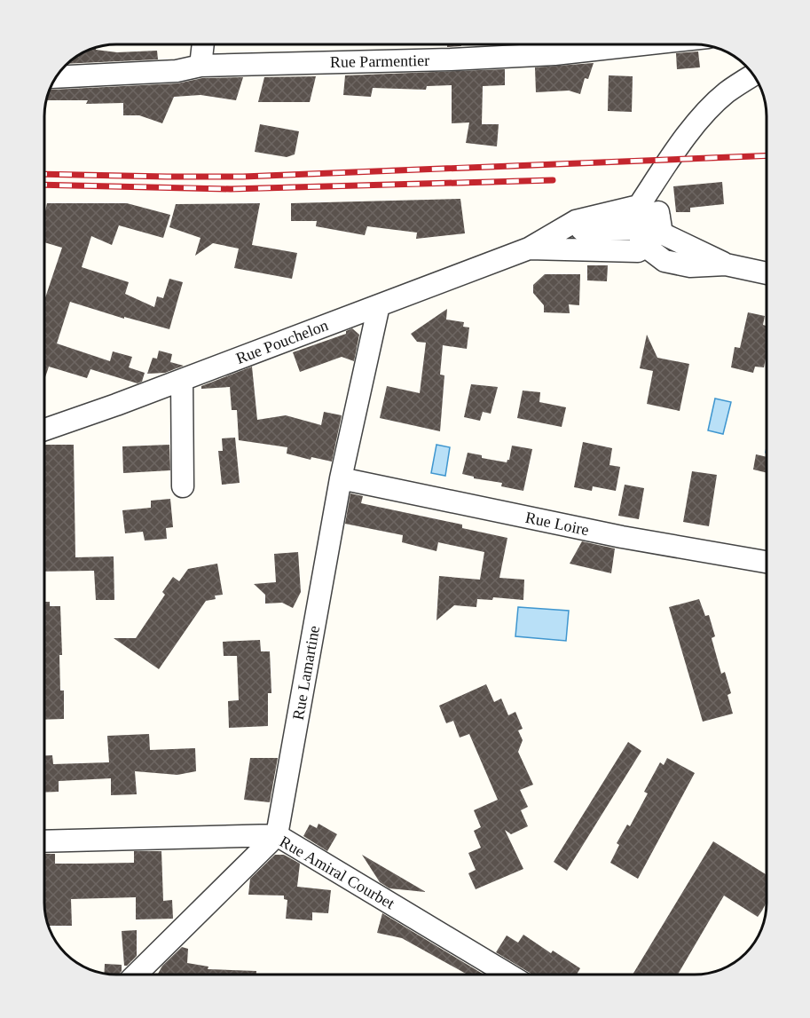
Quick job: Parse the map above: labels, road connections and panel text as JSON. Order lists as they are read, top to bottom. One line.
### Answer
{"streets":{"street":["Rue Parmentier","Rue Pouchelon","Rue Loire","Rue Lamartine","Rue Amiral Courbet"]},"crossings":[["Rue Pouchelon","Rue Lamartine"],["Rue Loire","Rue Lamartine"],["Rue Lamartine","Rue Amiral Courbet"]]}
